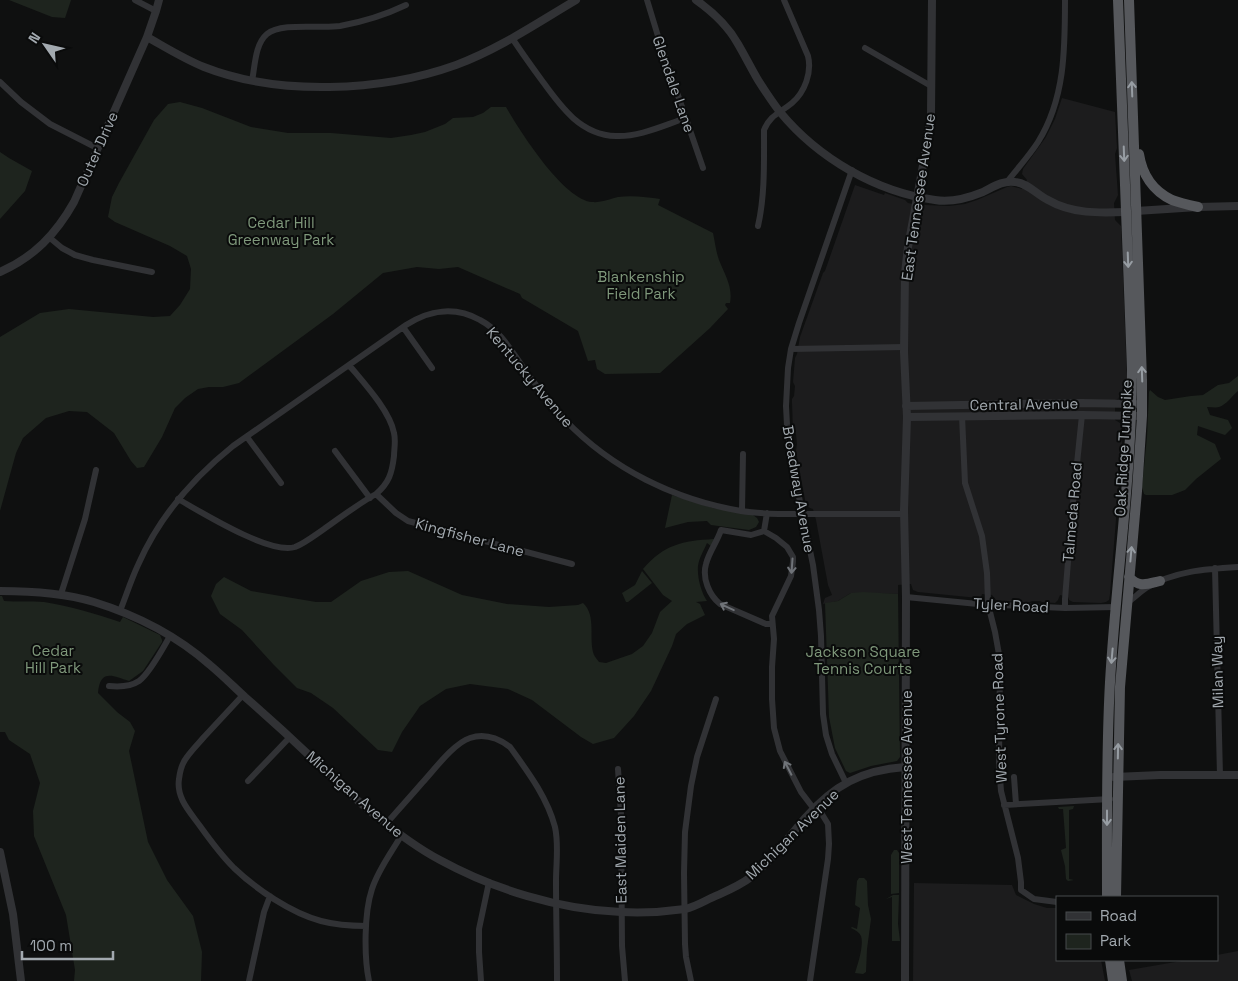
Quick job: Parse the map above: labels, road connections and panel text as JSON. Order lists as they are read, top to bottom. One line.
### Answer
{"streets":{"highway":["Oak Ridge Turnpike"],"street":["Glendale Lane","Outer Drive","East Tennessee Avenue","Kentucky Avenue","Central Avenue","Broadway Avenue","Talmeda Road","Kingfisher Lane","Tyler Road","Milan Way","West Tyrone Road","West Tennessee Avenue","Michigan Avenue","East Maiden Lane"]},"crossings":[["East Tennessee Avenue","Kentucky Avenue"],["East Tennessee Avenue","Central Avenue"],["East Tennessee Avenue","West Tennessee Avenue"],["Kentucky Avenue","Broadway Avenue"],["Kentucky Avenue","West Tennessee Avenue"],["Kentucky Avenue","Michigan Avenue"],["Central Avenue","Oak Ridge Turnpike"],["Central Avenue","Talmeda Road"],["Central Avenue","West Tyrone Road"],["Oak Ridge Turnpike","Tyler Road"],["Broadway Avenue","Michigan Avenue"],["Talmeda Road","Tyler Road"],["Tyler Road","West Tyrone Road"],["Tyler Road","West Tennessee Avenue"],["West Tennessee Avenue","Michigan Avenue"],["Michigan Avenue","East Maiden Lane"]],"parks":["Cedar Hill Greenway Park","Blankenship Field Park","Cedar Hill Park","Jackson Square Tennis Courts"],"legend":["Road","Park"],"scale_bar":"100 m","north":"top left"}
